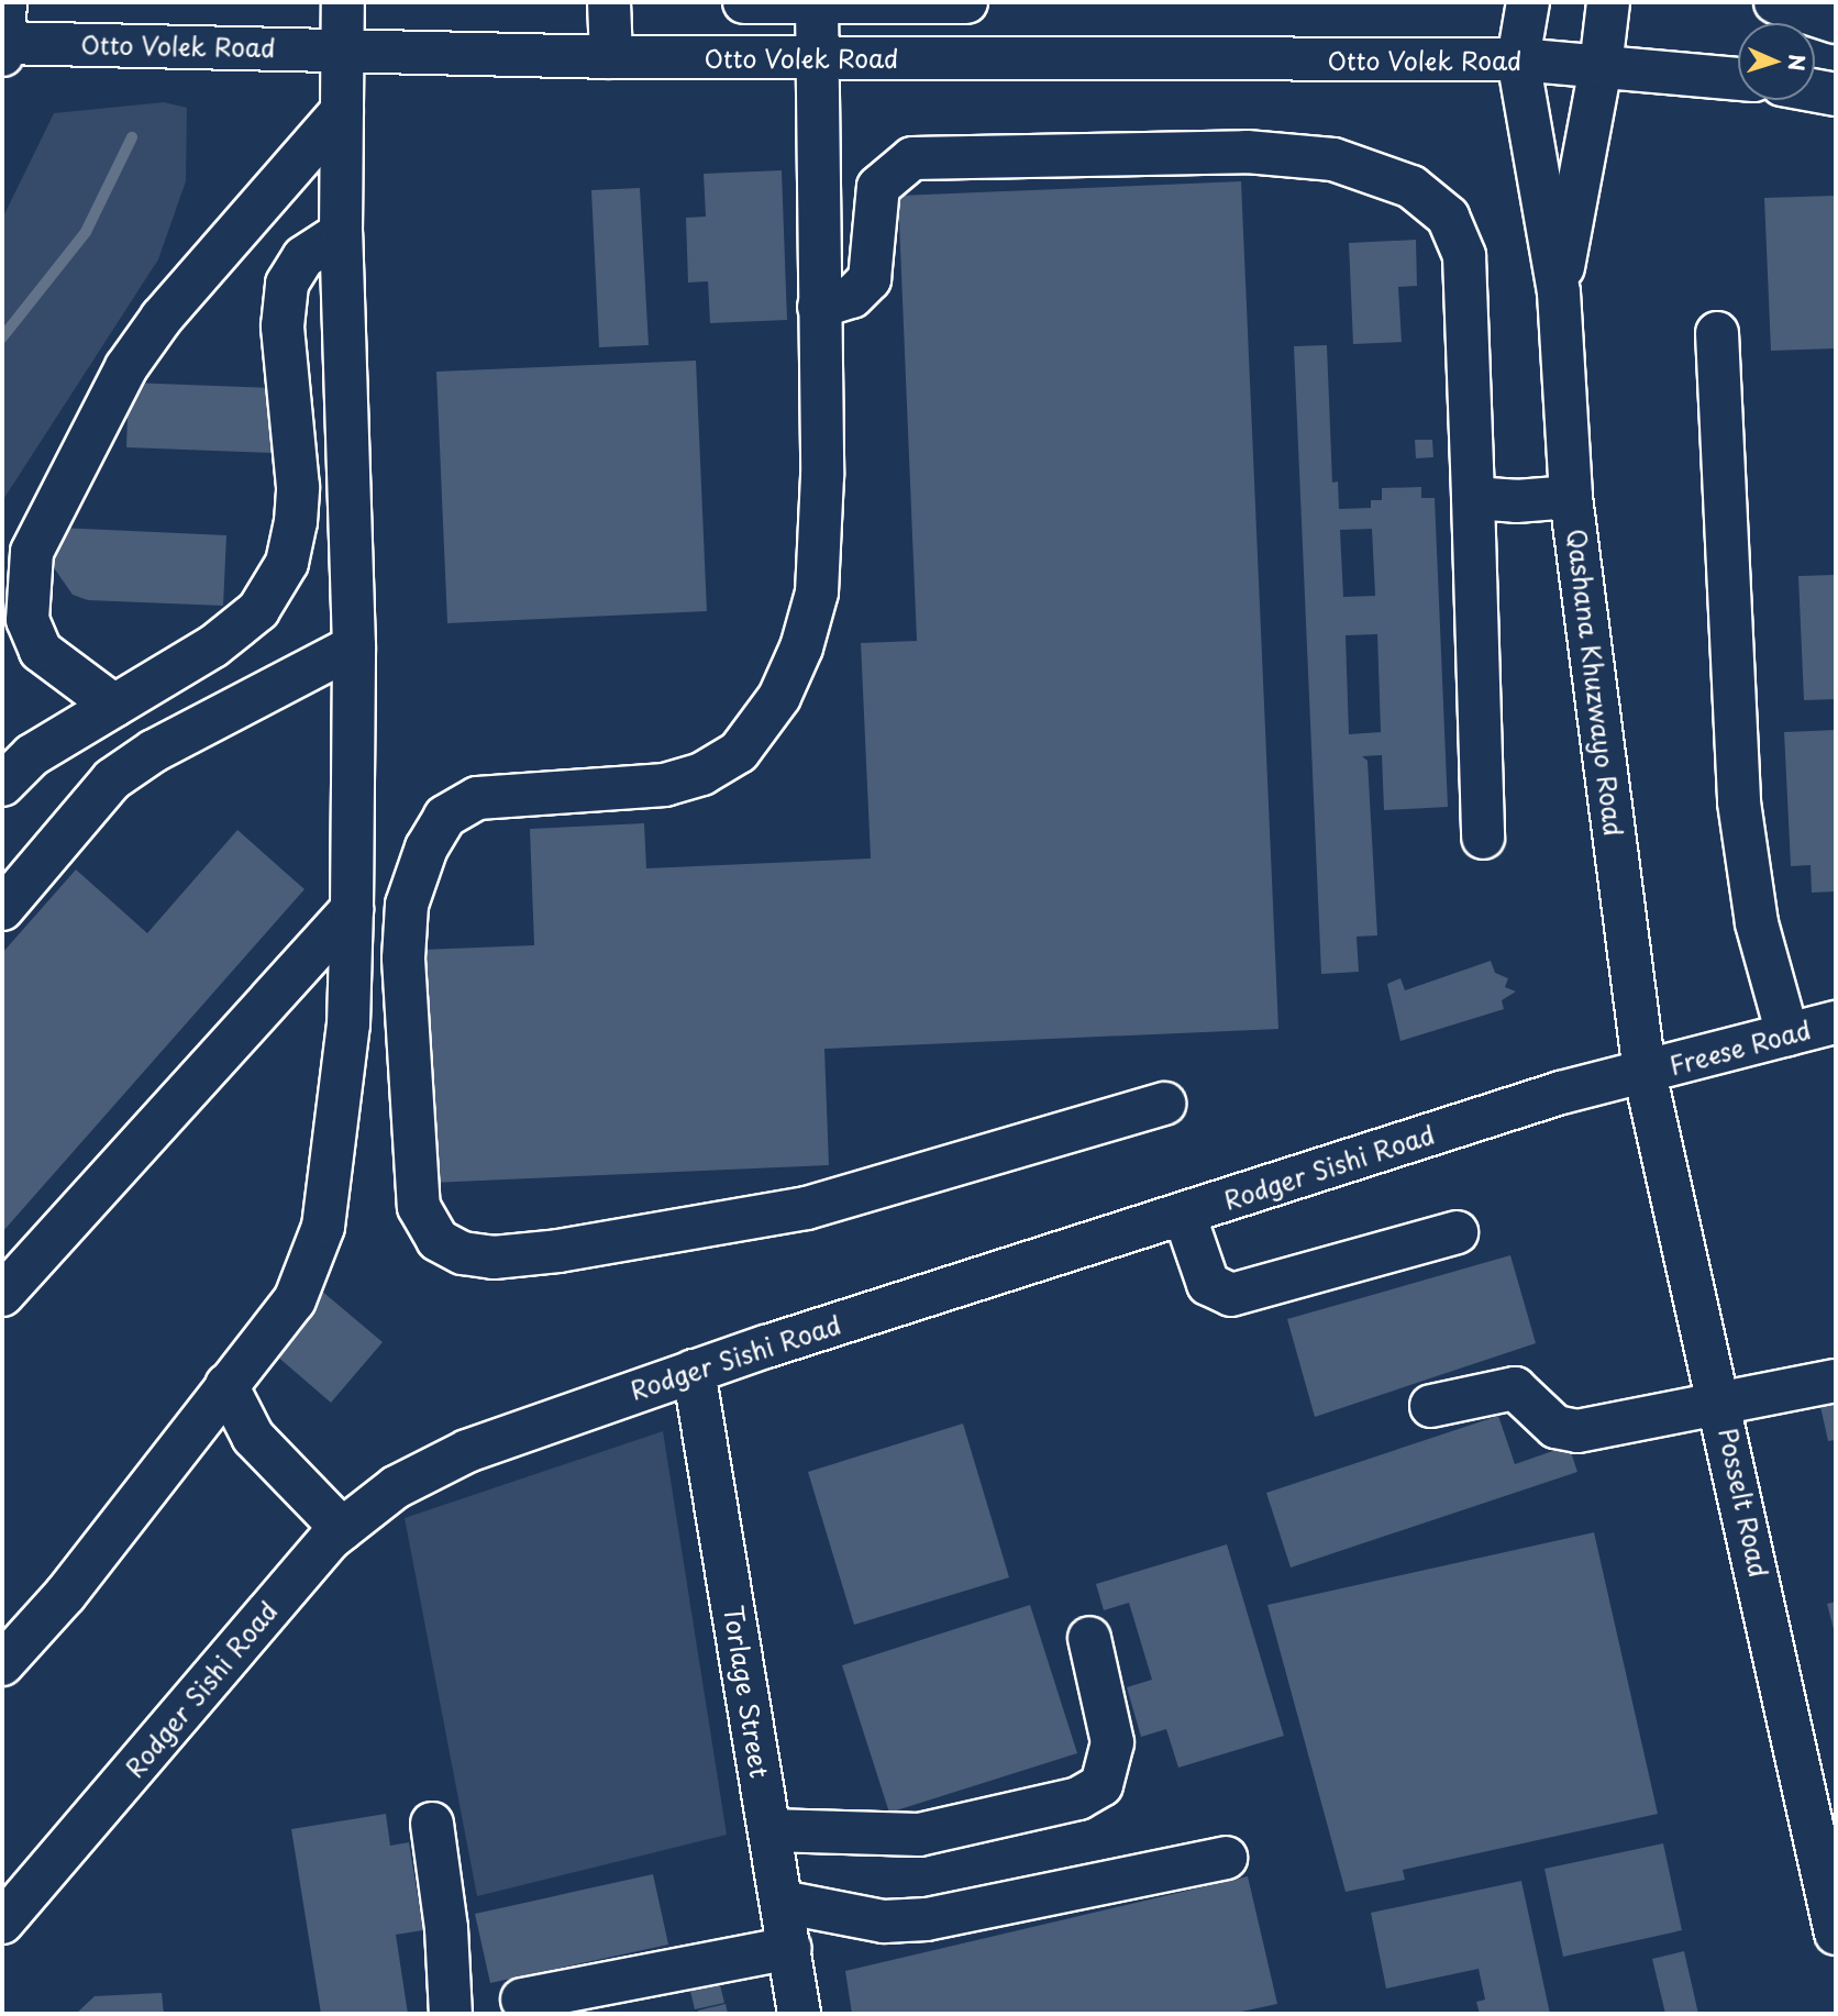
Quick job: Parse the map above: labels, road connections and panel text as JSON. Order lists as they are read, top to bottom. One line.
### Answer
{"streets":{"street":["Otto Volek Road","Qashana Khuzwayo Road","Freese Road","Rodger Sishi Road","Posselt Road","Torlage Street"]},"crossings":[["Otto Volek Road","Qashana Khuzwayo Road"],["Qashana Khuzwayo Road","Freese Road"],["Qashana Khuzwayo Road","Rodger Sishi Road"],["Qashana Khuzwayo Road","Posselt Road"],["Freese Road","Rodger Sishi Road"],["Freese Road","Posselt Road"],["Rodger Sishi Road","Posselt Road"],["Rodger Sishi Road","Torlage Street"]],"north":"right"}
